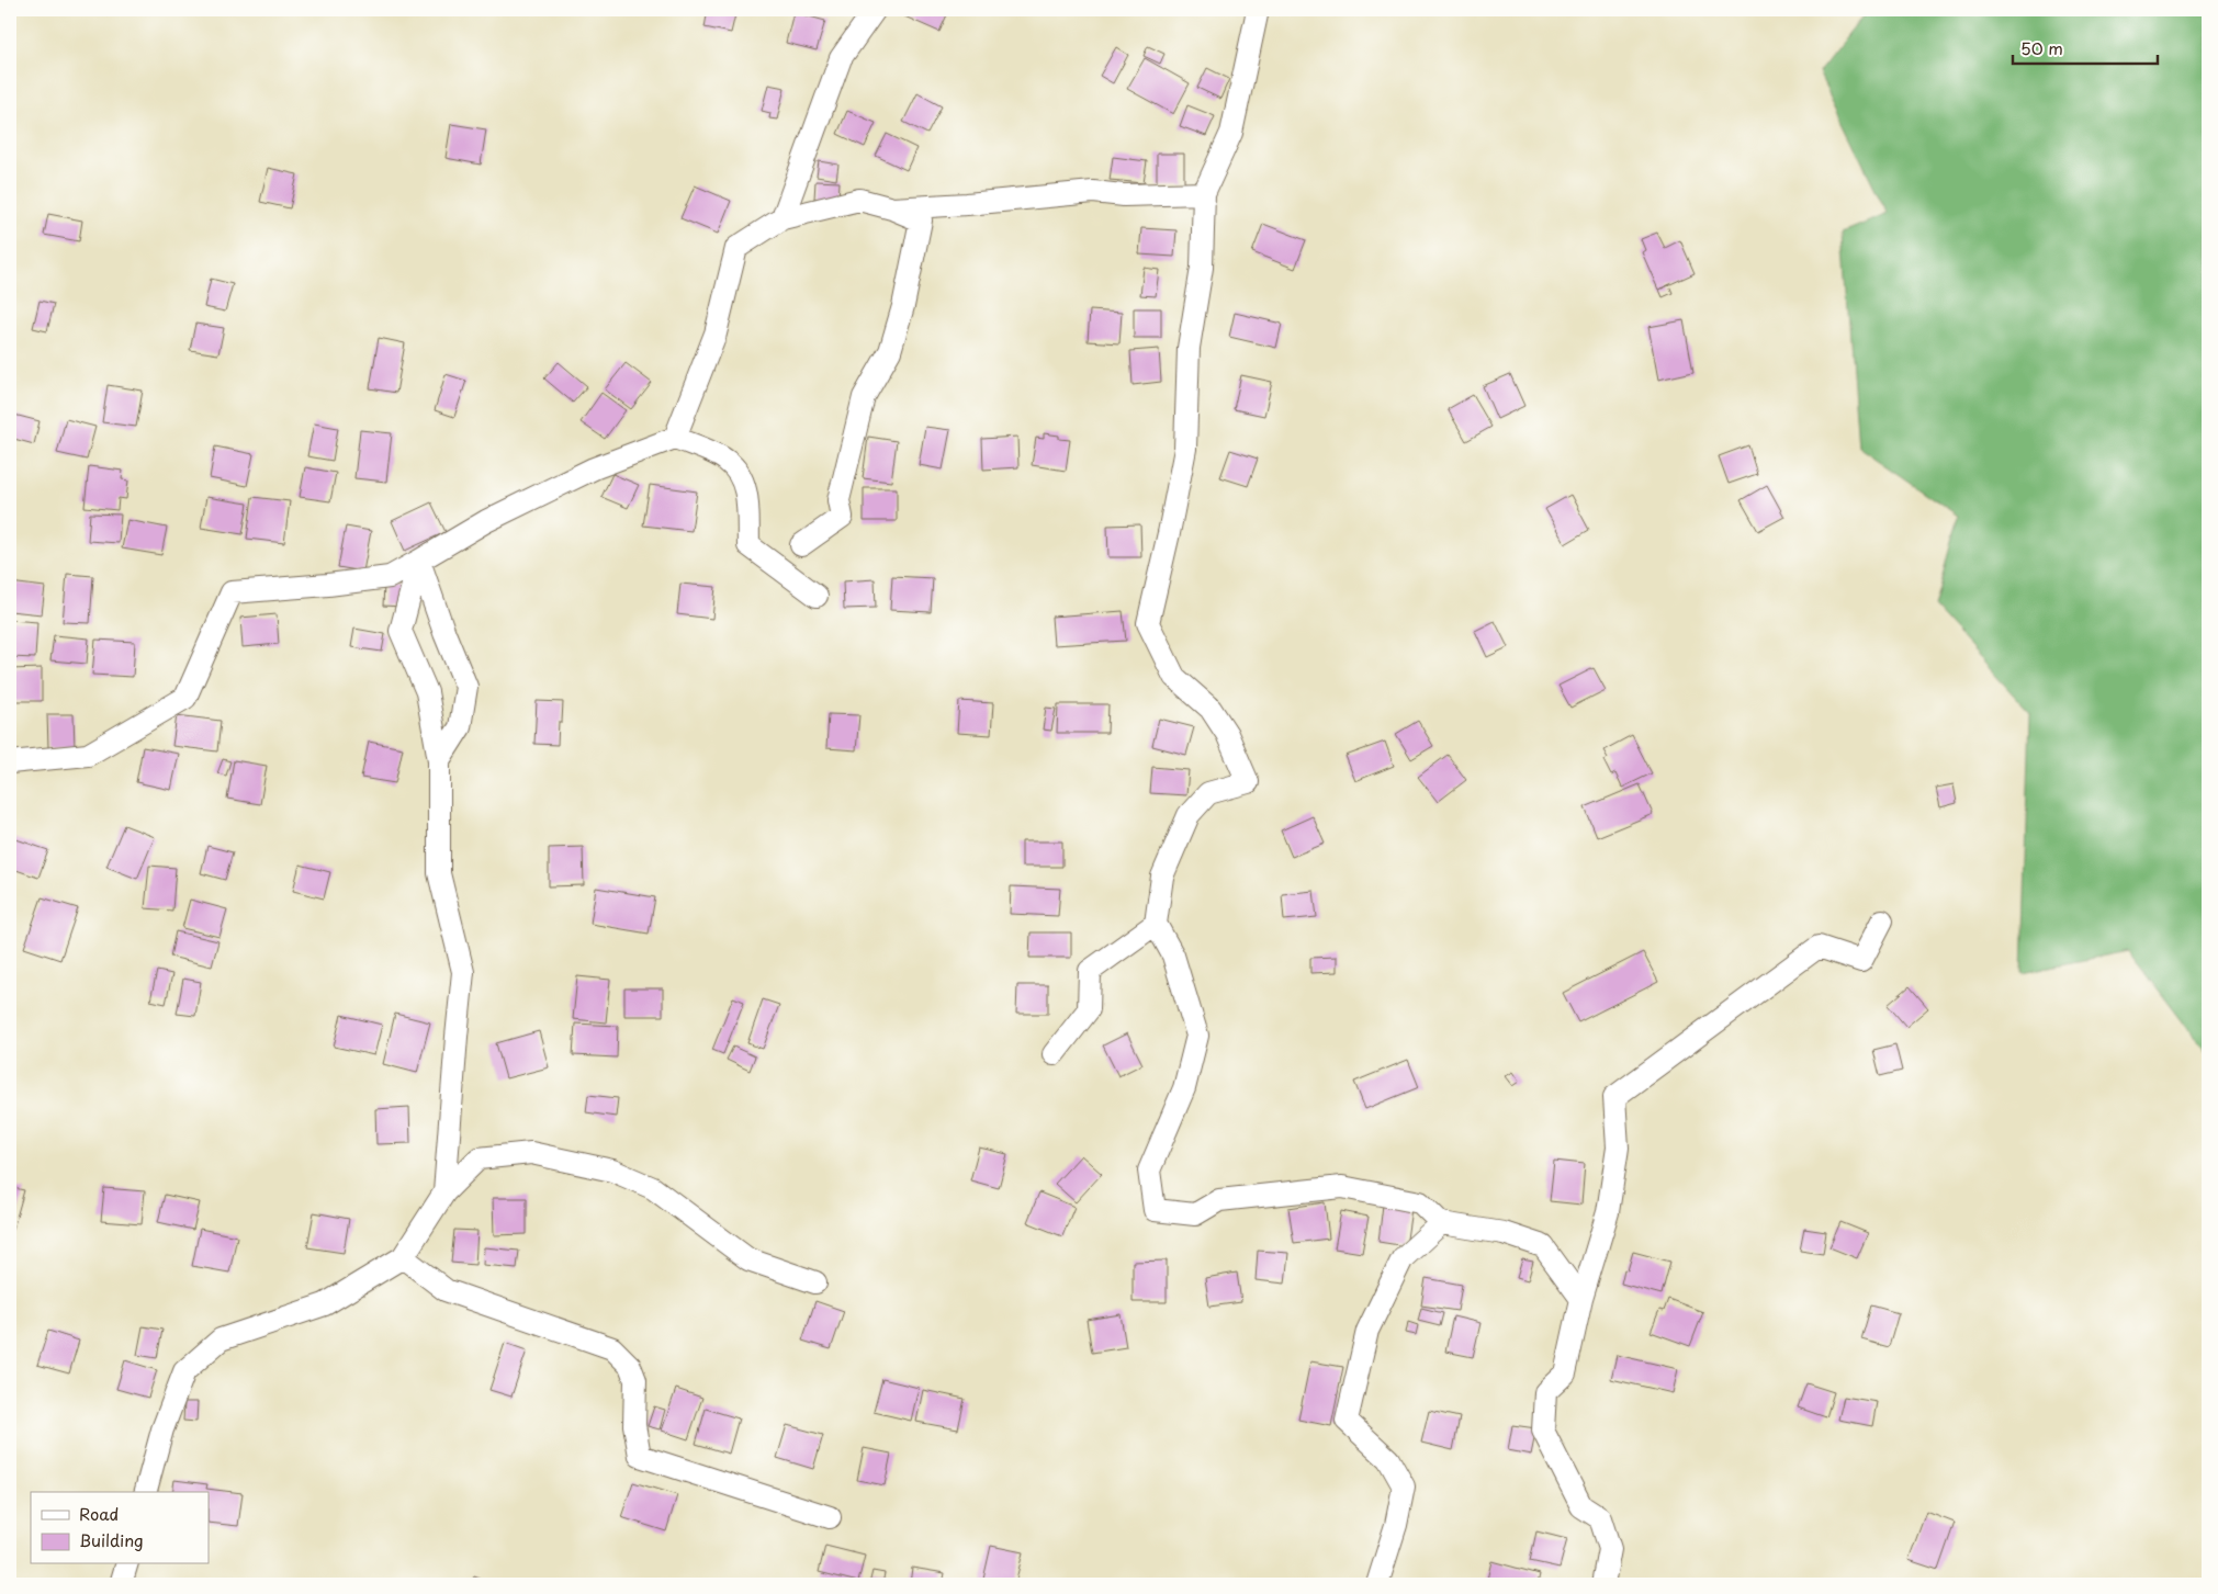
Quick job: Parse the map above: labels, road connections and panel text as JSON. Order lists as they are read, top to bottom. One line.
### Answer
{"legend":["Road","Building"],"scale_bar":"50 m"}
